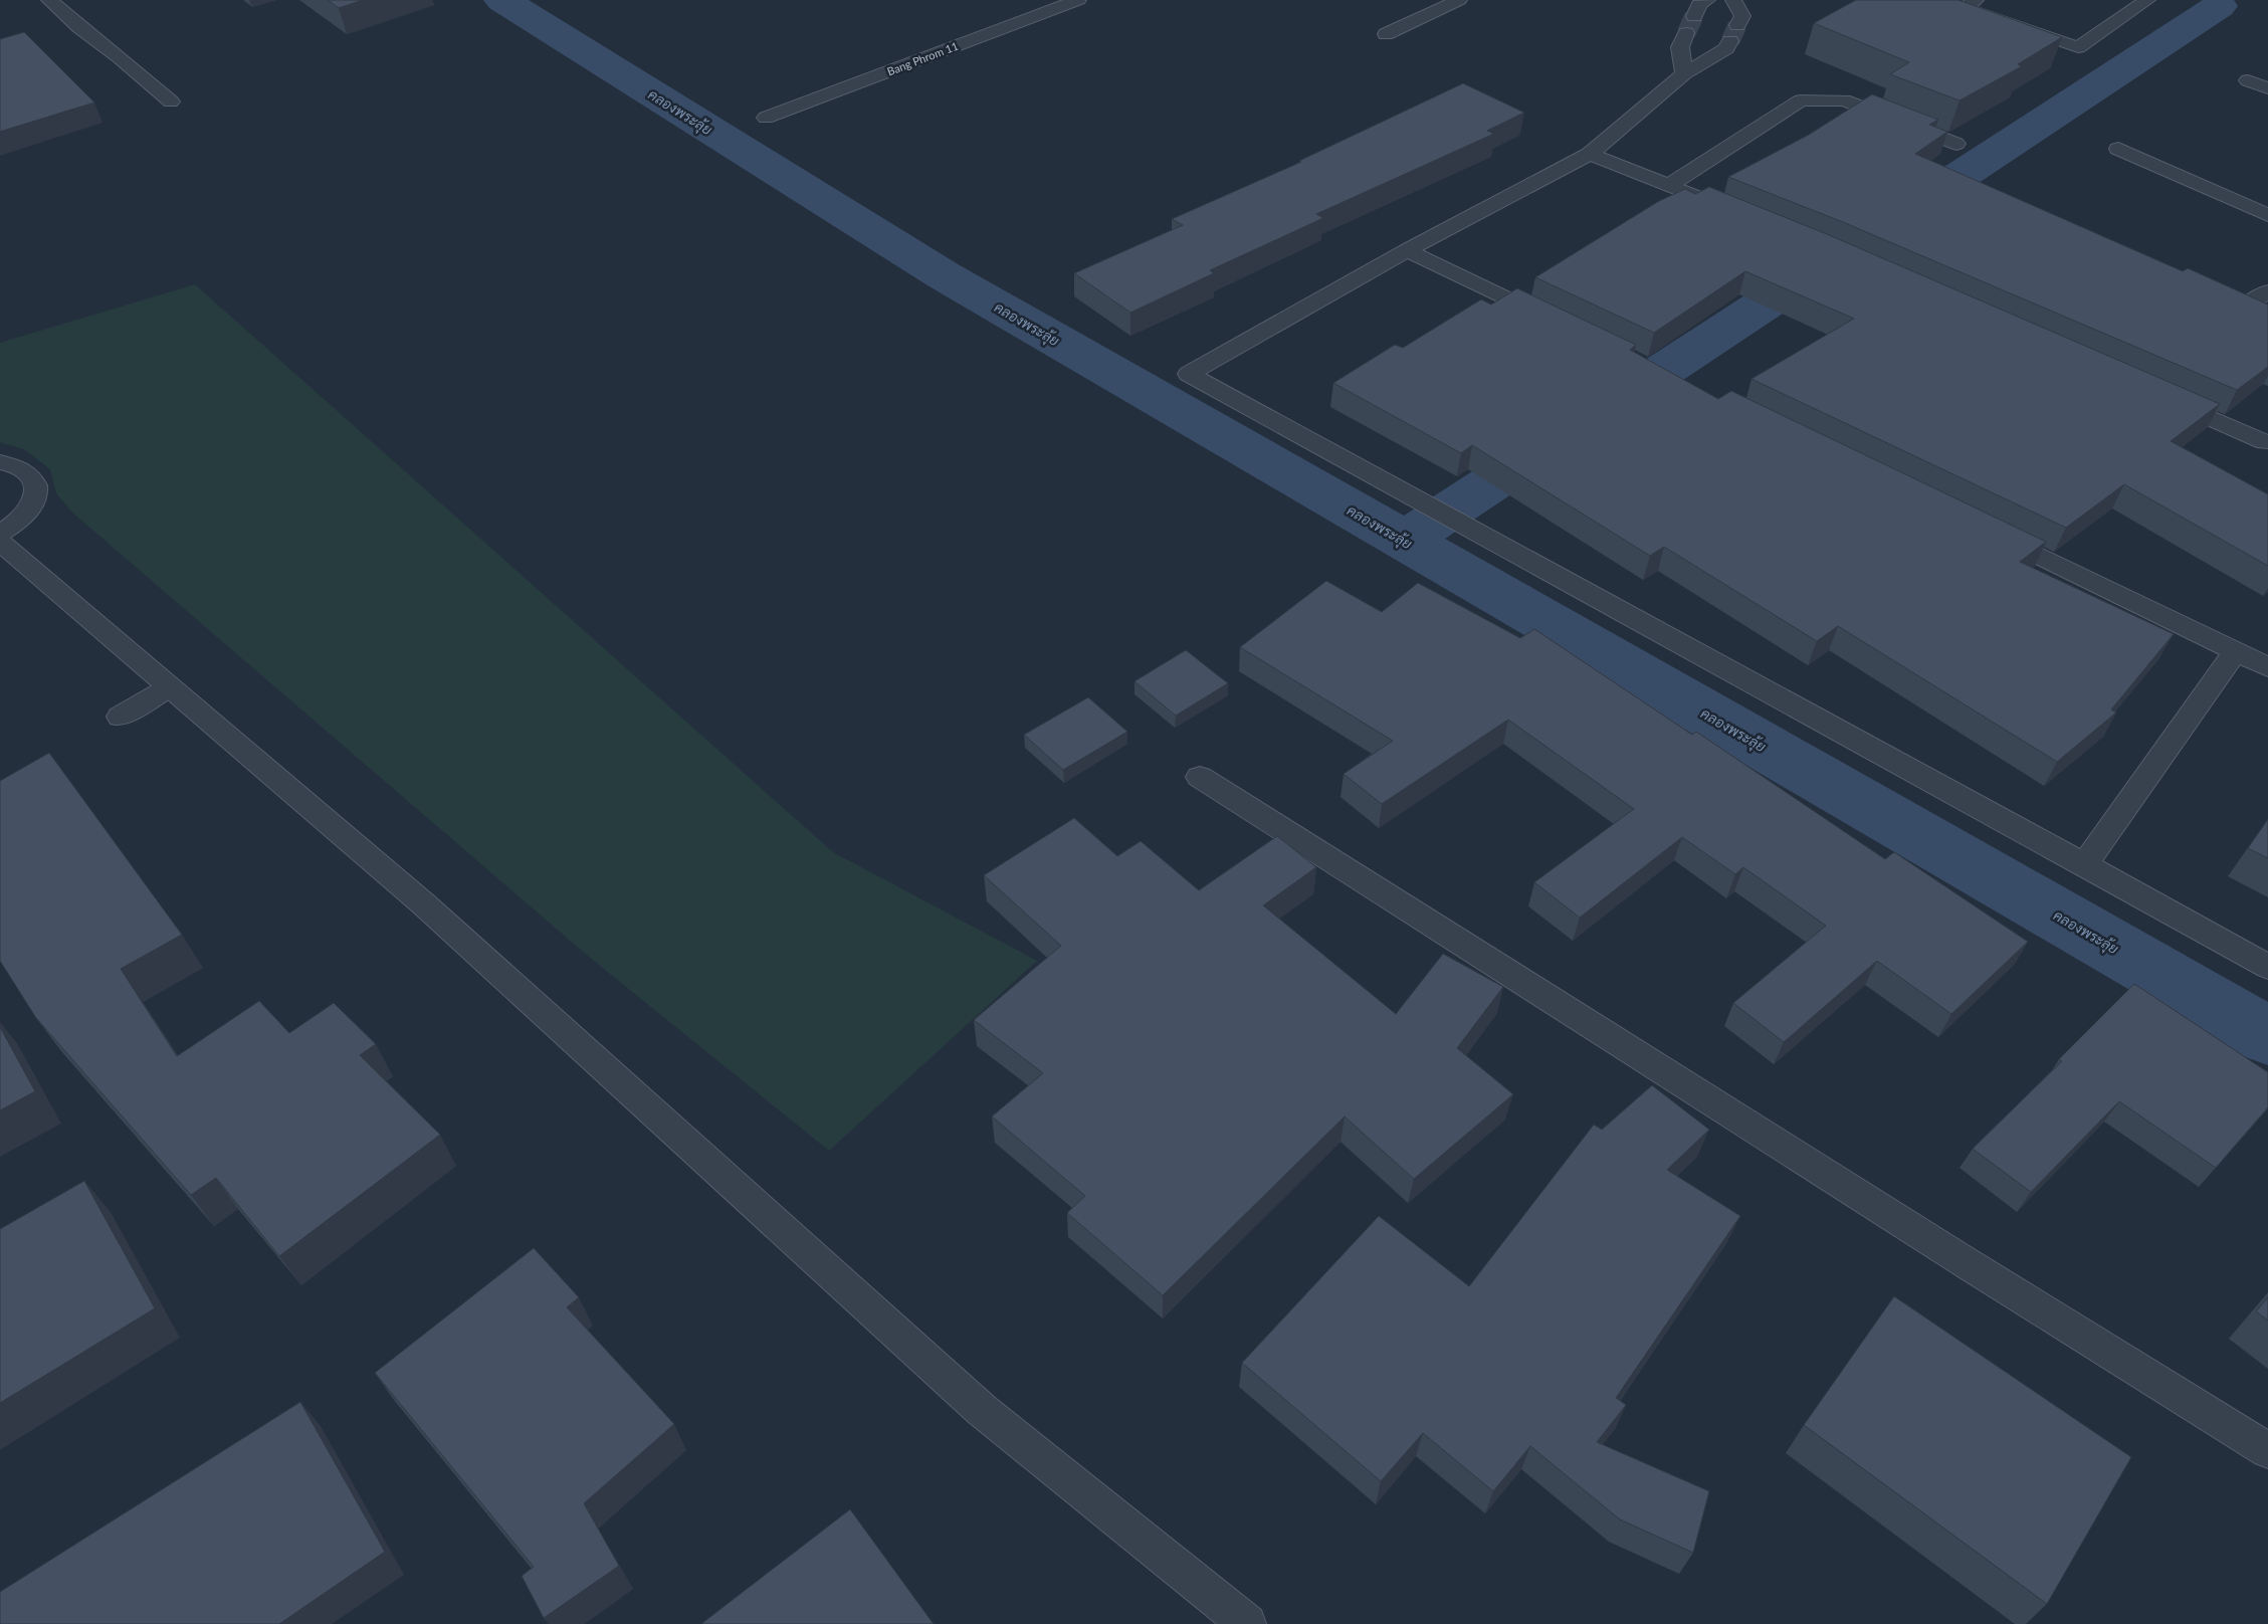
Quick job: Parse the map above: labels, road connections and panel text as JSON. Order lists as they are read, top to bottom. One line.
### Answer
{"streets":{"street":["Bang Phrom 11"]},"water":["คลองพระลุ้ย"]}
